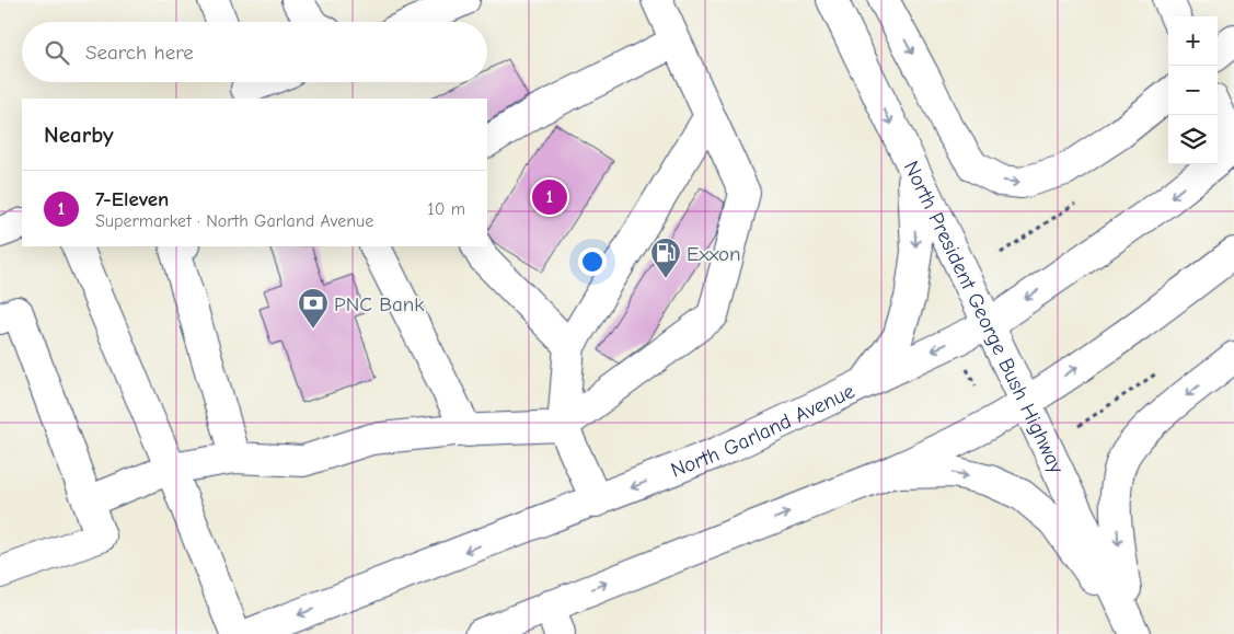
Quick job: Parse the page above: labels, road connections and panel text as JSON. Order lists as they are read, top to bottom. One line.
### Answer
{"streets":{"main road":["North President George Bush Highway","North Garland Avenue"]},"crossings":[["North President George Bush Highway","North Garland Avenue"]],"places":{"fuel station":["Exxon"],"bank":["PNC Bank"]},"page":{"map_buttons":["+","−"],"search":"Search here","heading":"Nearby","list":[{"mark":"1","name":"7-Eleven","note":"Supermarket · North Garland Avenue","value":"10 m"}],"pins":"1"}}
